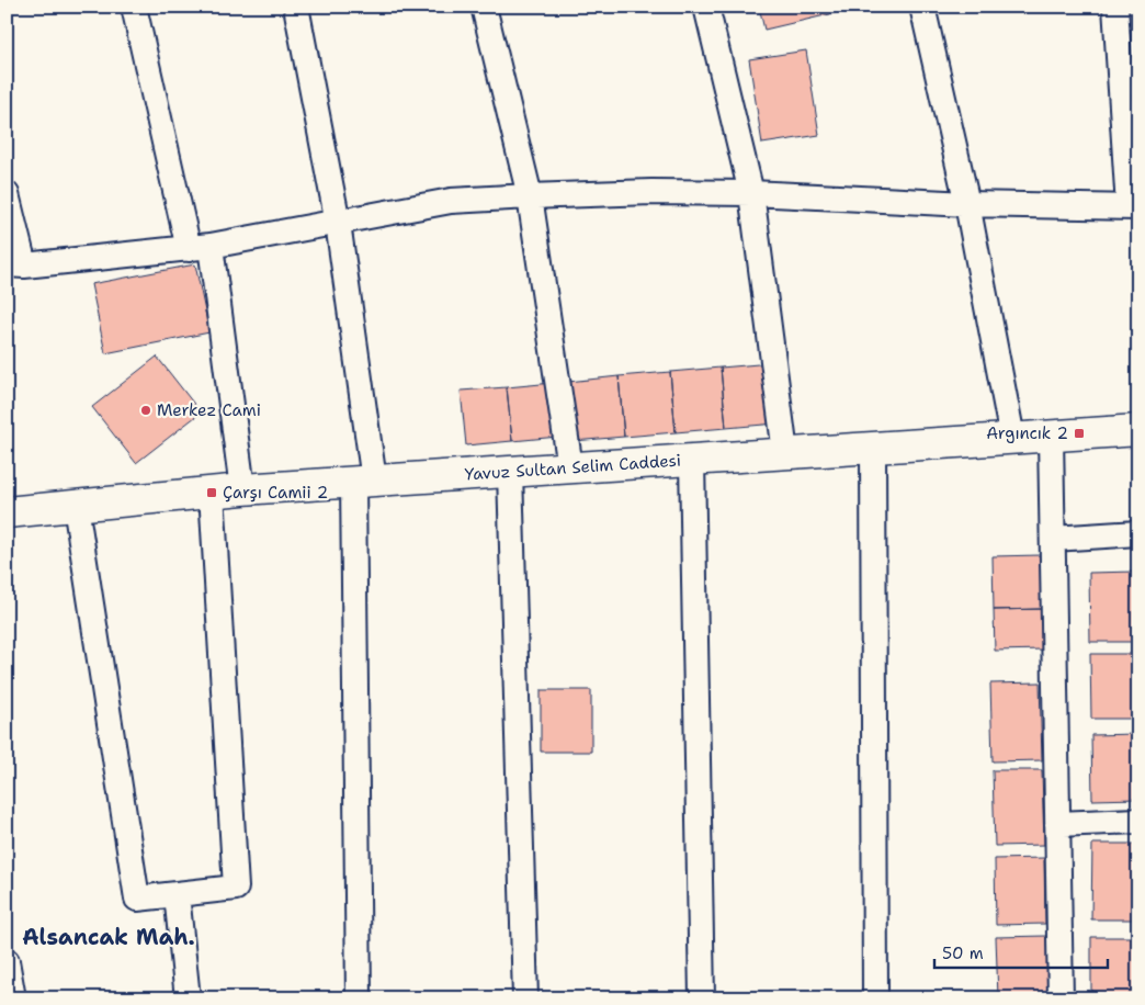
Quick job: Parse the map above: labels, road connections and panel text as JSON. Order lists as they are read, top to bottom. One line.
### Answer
{"streets":{"main road":["Yavuz Sultan Selim Caddesi"]},"districts":["Alsancak Mah."],"places":{"other":["Merkez Cami"],"transit":["Argıncık 2","Çarşı Camii 2"]},"scale_bar":"50 m"}
